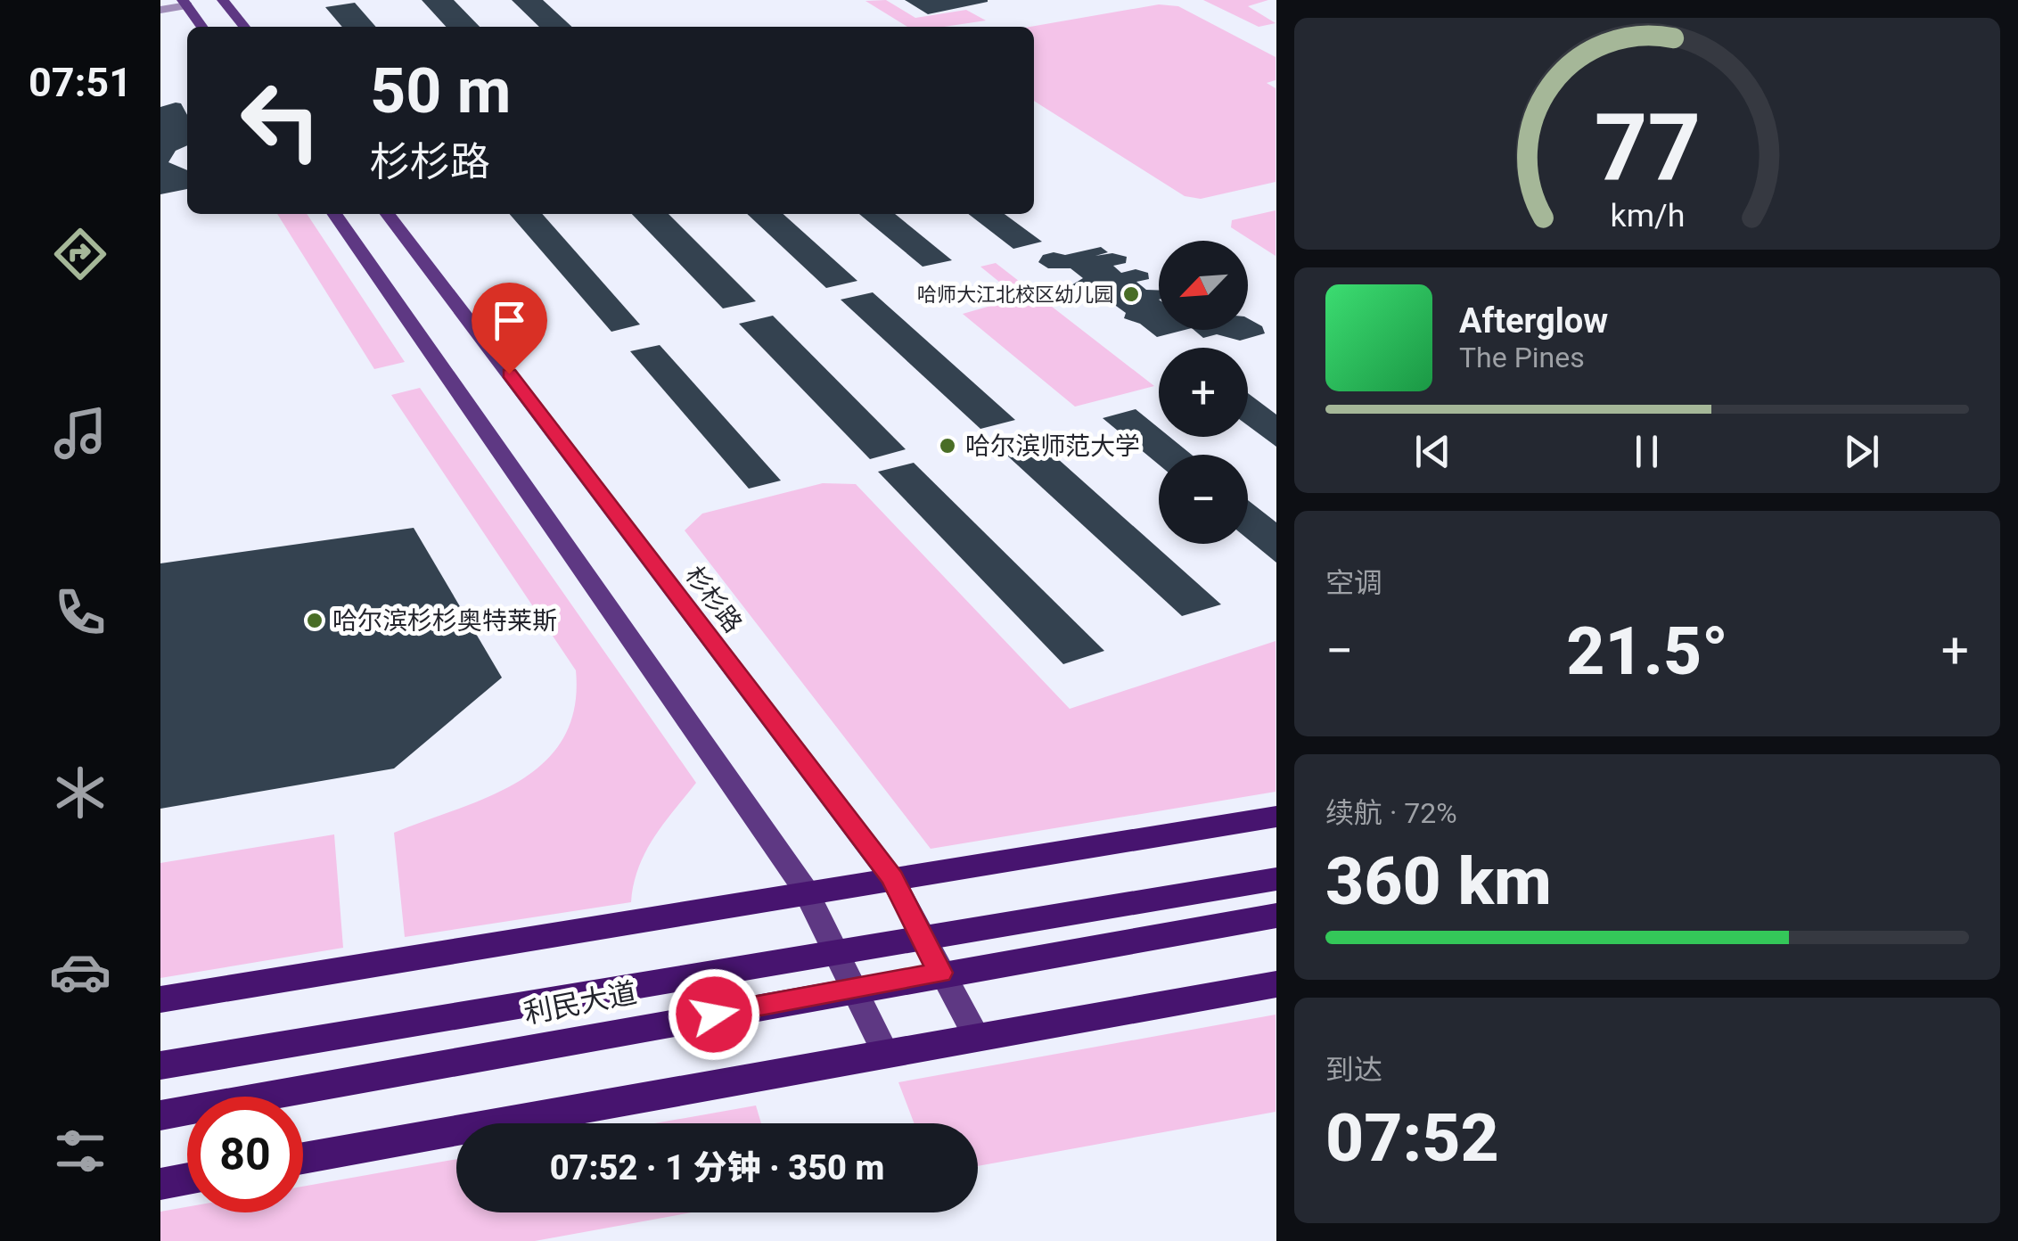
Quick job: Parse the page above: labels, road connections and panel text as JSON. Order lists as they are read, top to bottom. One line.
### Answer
{"streets":{"highway":["利民大道"],"main road":["杉杉路"]},"crossings":[["杉杉路","利民大道"]],"places":["哈师大江北校区幼儿园","哈尔滨师范大学","哈尔滨杉杉奥特莱斯"],"north":"bottom left","page":{"tabs":"07:51","turn":["50 m","杉杉路"],"map_buttons":["+","−"],"song":["Afterglow","The Pines"],"tile":["空调",["续航 · 72%","360 km"],["到达","07:52"]],"heat":["−","21.5°","+"],"limit":"80","trip":"07:52 · 1 分钟 · 350 m","gauge":["77","km/h"]}}
